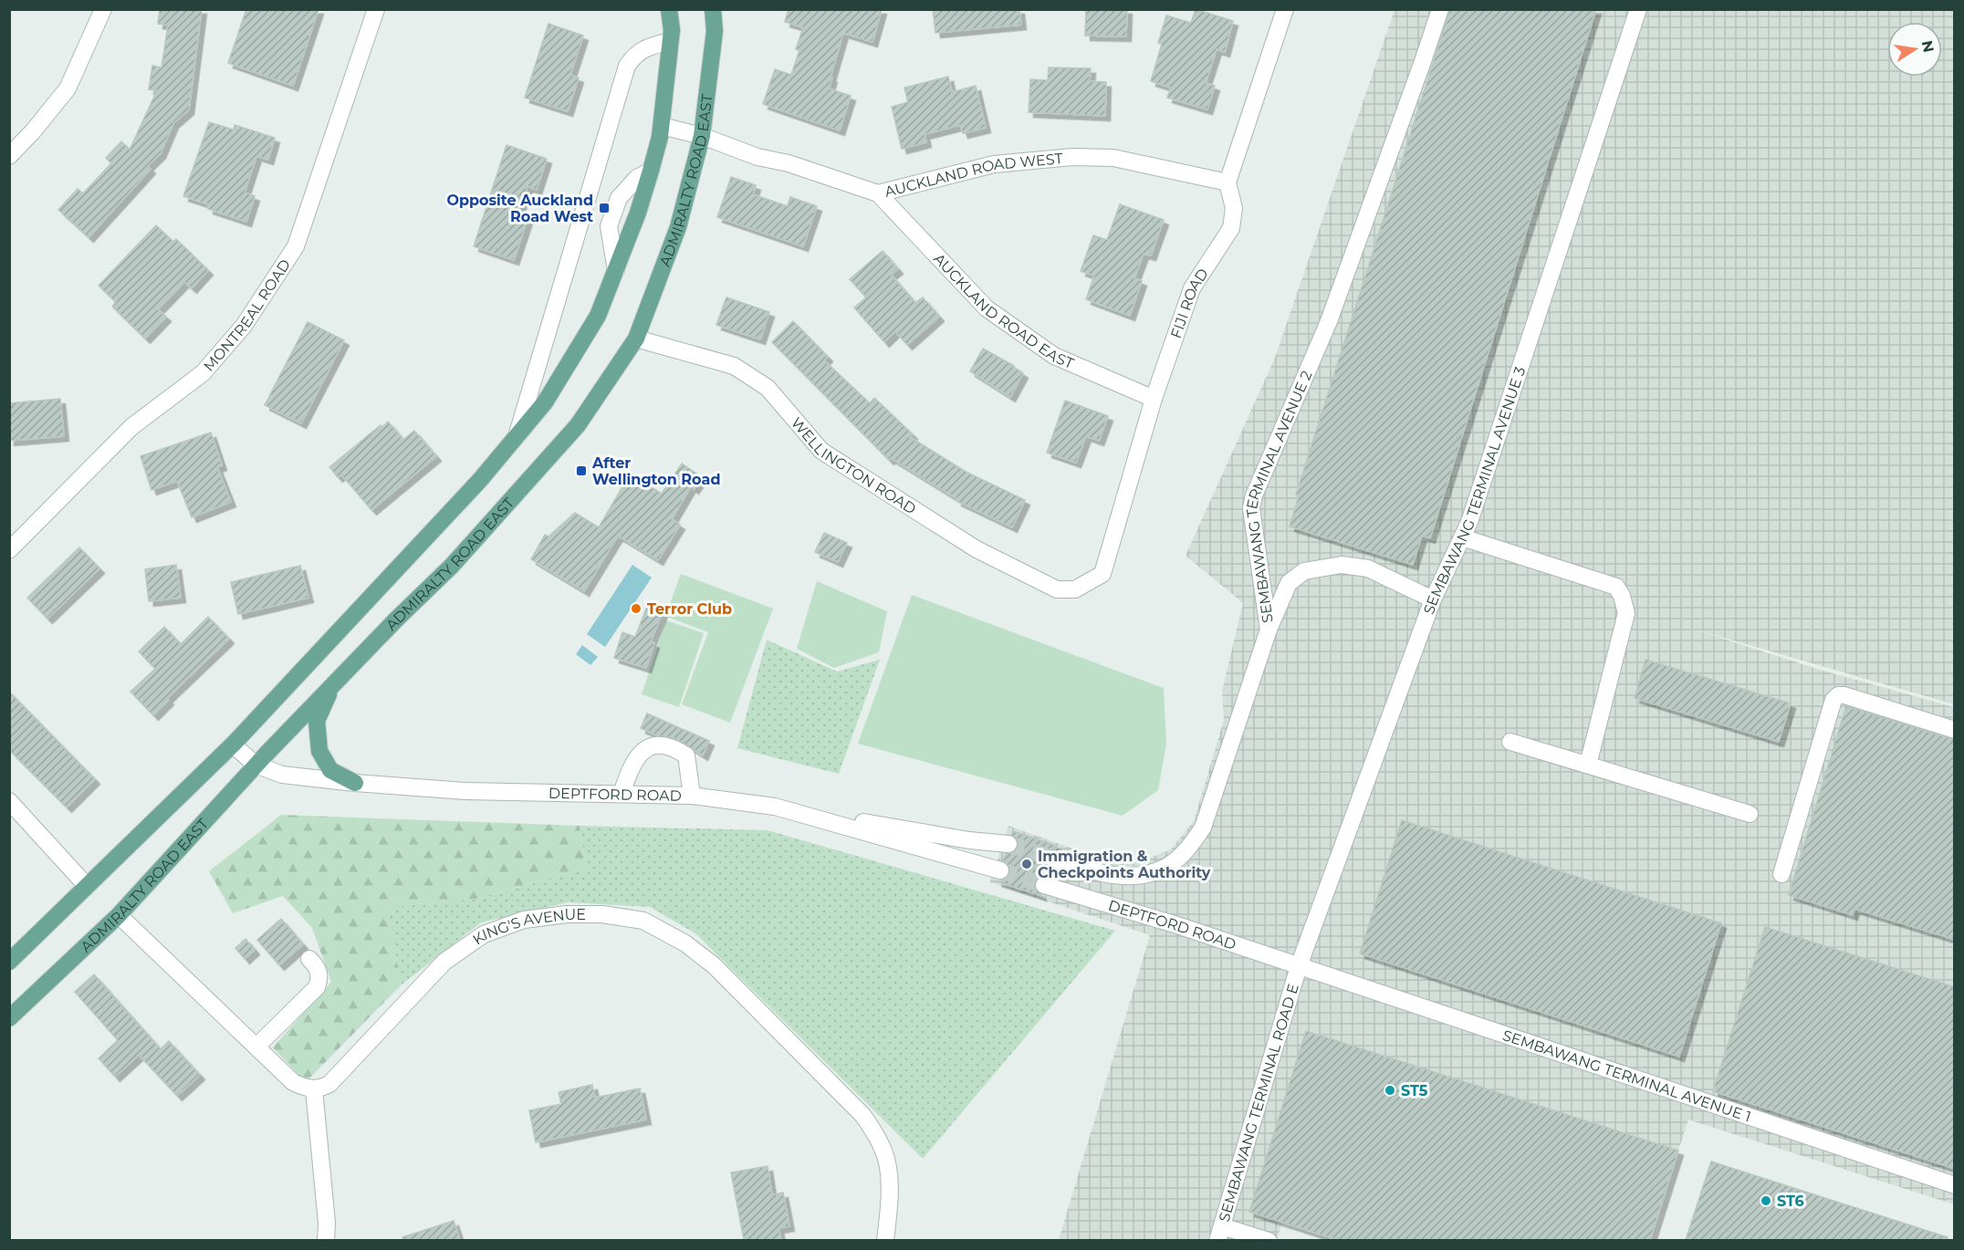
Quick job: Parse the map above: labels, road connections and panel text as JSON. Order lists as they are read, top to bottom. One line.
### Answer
{"streets":{"main road":["ADMIRALTY ROAD EAST"],"street":["AUCKLAND ROAD WEST","FIJI ROAD","AUCKLAND ROAD EAST","MONTREAL ROAD","WELLINGTON ROAD","SEMBAWANG TERMINAL AVENUE 3","SEMBAWANG TERMINAL AVENUE 2","DEPTFORD ROAD","KING'S AVENUE","SEMBAWANG TERMINAL AVENUE 1","SEMBAWANG TERMINAL ROAD E"]},"crossings":[["AUCKLAND ROAD WEST","ADMIRALTY ROAD EAST"],["AUCKLAND ROAD WEST","FIJI ROAD"],["AUCKLAND ROAD WEST","AUCKLAND ROAD EAST"],["ADMIRALTY ROAD EAST","WELLINGTON ROAD"],["ADMIRALTY ROAD EAST","DEPTFORD ROAD"],["FIJI ROAD","AUCKLAND ROAD EAST"],["FIJI ROAD","WELLINGTON ROAD"],["SEMBAWANG TERMINAL AVENUE 3","DEPTFORD ROAD"],["SEMBAWANG TERMINAL AVENUE 3","SEMBAWANG TERMINAL AVENUE 1"],["SEMBAWANG TERMINAL AVENUE 3","SEMBAWANG TERMINAL ROAD E"],["DEPTFORD ROAD","SEMBAWANG TERMINAL AVENUE 1"],["DEPTFORD ROAD","SEMBAWANG TERMINAL ROAD E"],["SEMBAWANG TERMINAL AVENUE 1","SEMBAWANG TERMINAL ROAD E"]],"places":{"transit":["Opposite Auckland Road West","After Wellington Road"],"other":["Terror Club","Immigration & Checkpoints Authority","ST5","ST6"]},"north":"right"}
